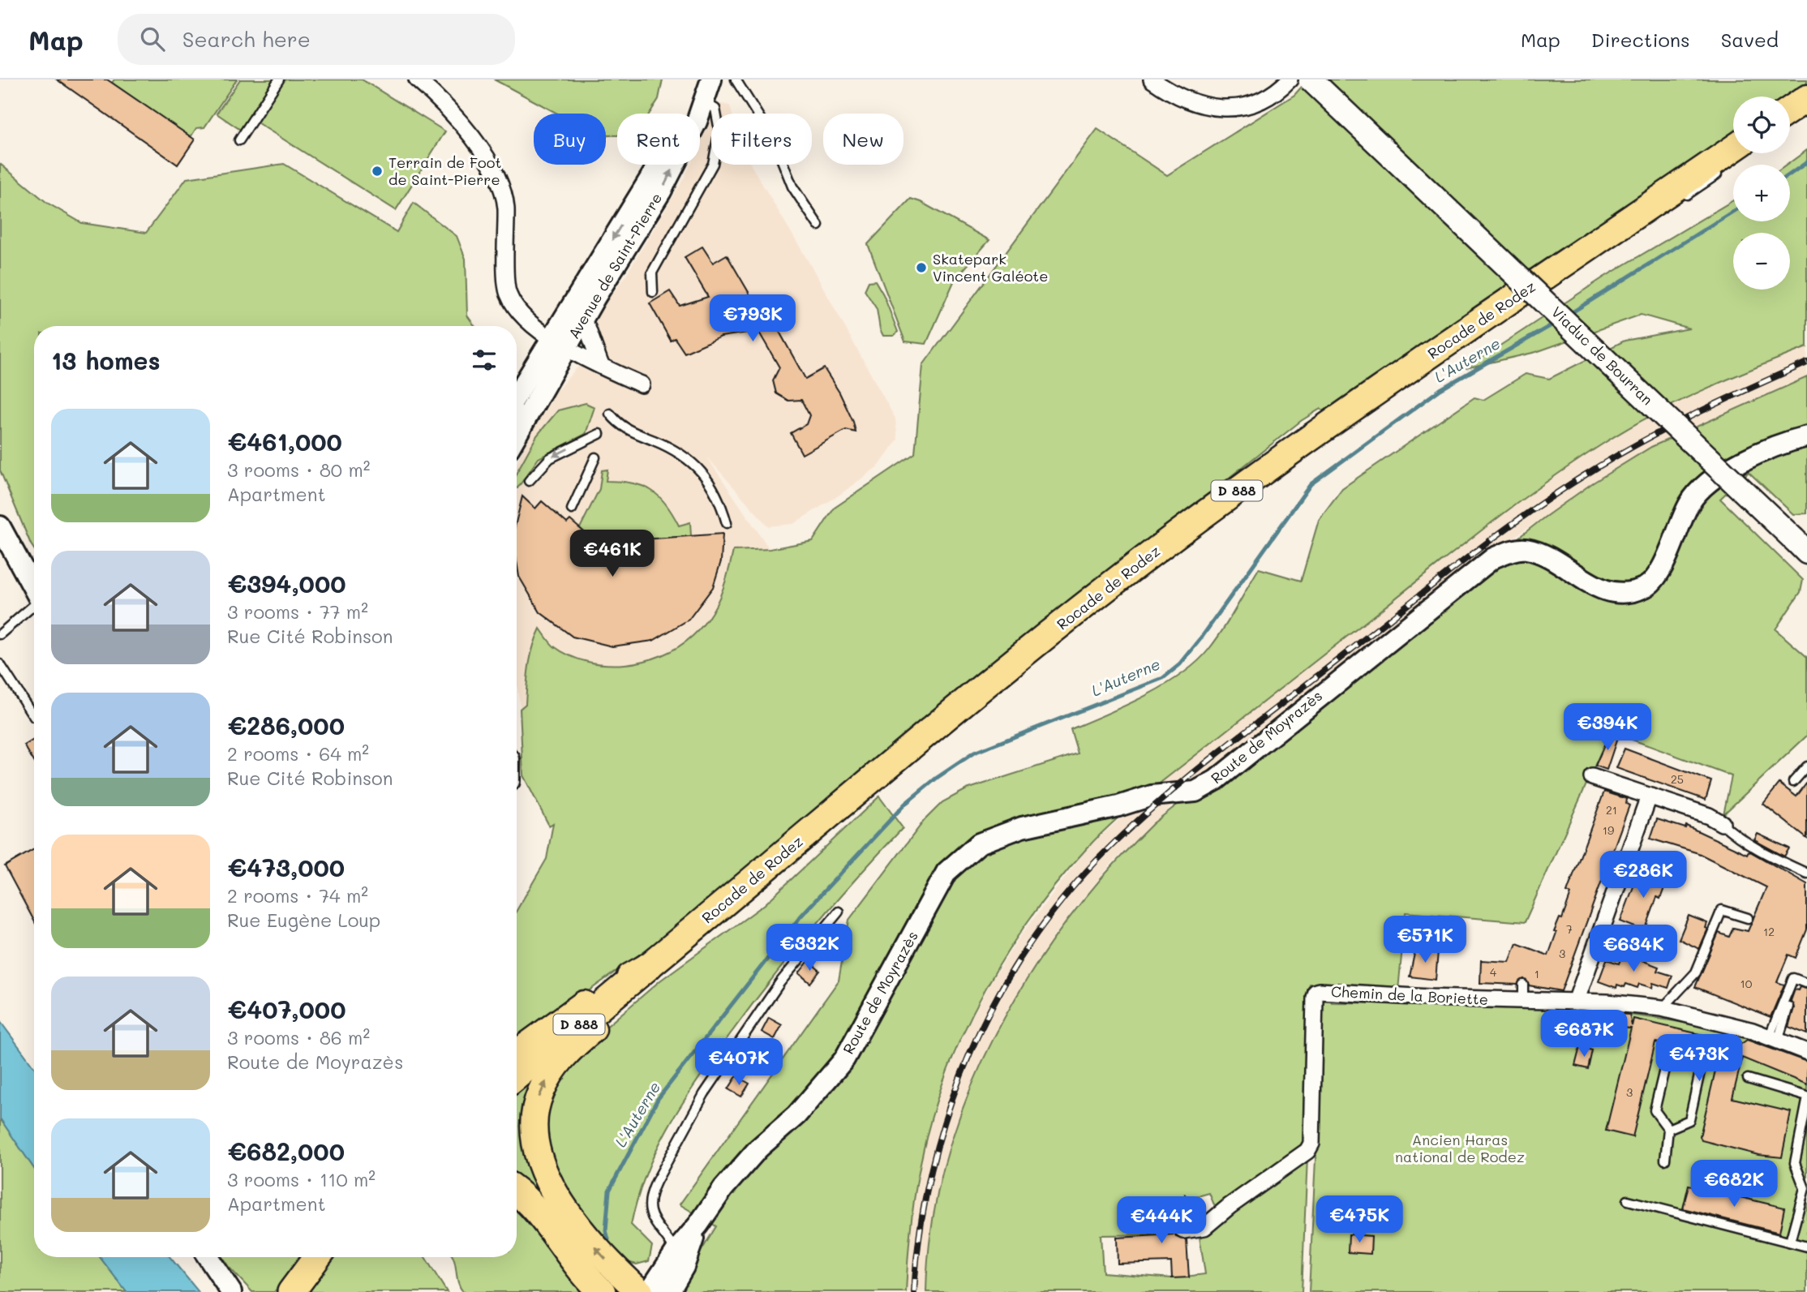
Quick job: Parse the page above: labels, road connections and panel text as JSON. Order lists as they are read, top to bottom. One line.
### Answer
{"streets":{"highway":["Rocade de Rodez","D 888"],"main road":["Viaduc de Bourran"],"street":["Avenue de Saint-Pierre","Route de Moyrazès","Chemin de la Boriette"]},"water":["L'Auterne"],"parks":["Ancien Haras national de Rodez"],"places":["Terrain de Foot de Saint-Pierre","Skatepark Vincent Galéote"],"house_numbers":["25","21","19","7","12","3","4","1","10","3"],"page":{"header":"Map","search":"Search here","nav":["Map","Directions","Saved"],"map_buttons":["+","−"],"chip":["Buy","Rent","Filters","New"],"price":["€793K","€461K","€394K","€286K","€571K","€332K","€634K","€687K","€473K","€407K","€682K","€475K","€444K"],"heading":"13 homes","list":[{"name":"€461,000","note":"3 rooms · 80 m² · Apartment"},{"name":"€394,000","note":"3 rooms · 77 m² · Rue Cité Robinson"},{"name":"€286,000","note":"2 rooms · 64 m² · Rue Cité Robinson"},{"name":"€473,000","note":"2 rooms · 74 m² · Rue Eugène Loup"},{"name":"€407,000","note":"3 rooms · 86 m² · Route de Moyrazès"},{"name":"€682,000","note":"3 rooms · 110 m² · Apartment"}]}}
